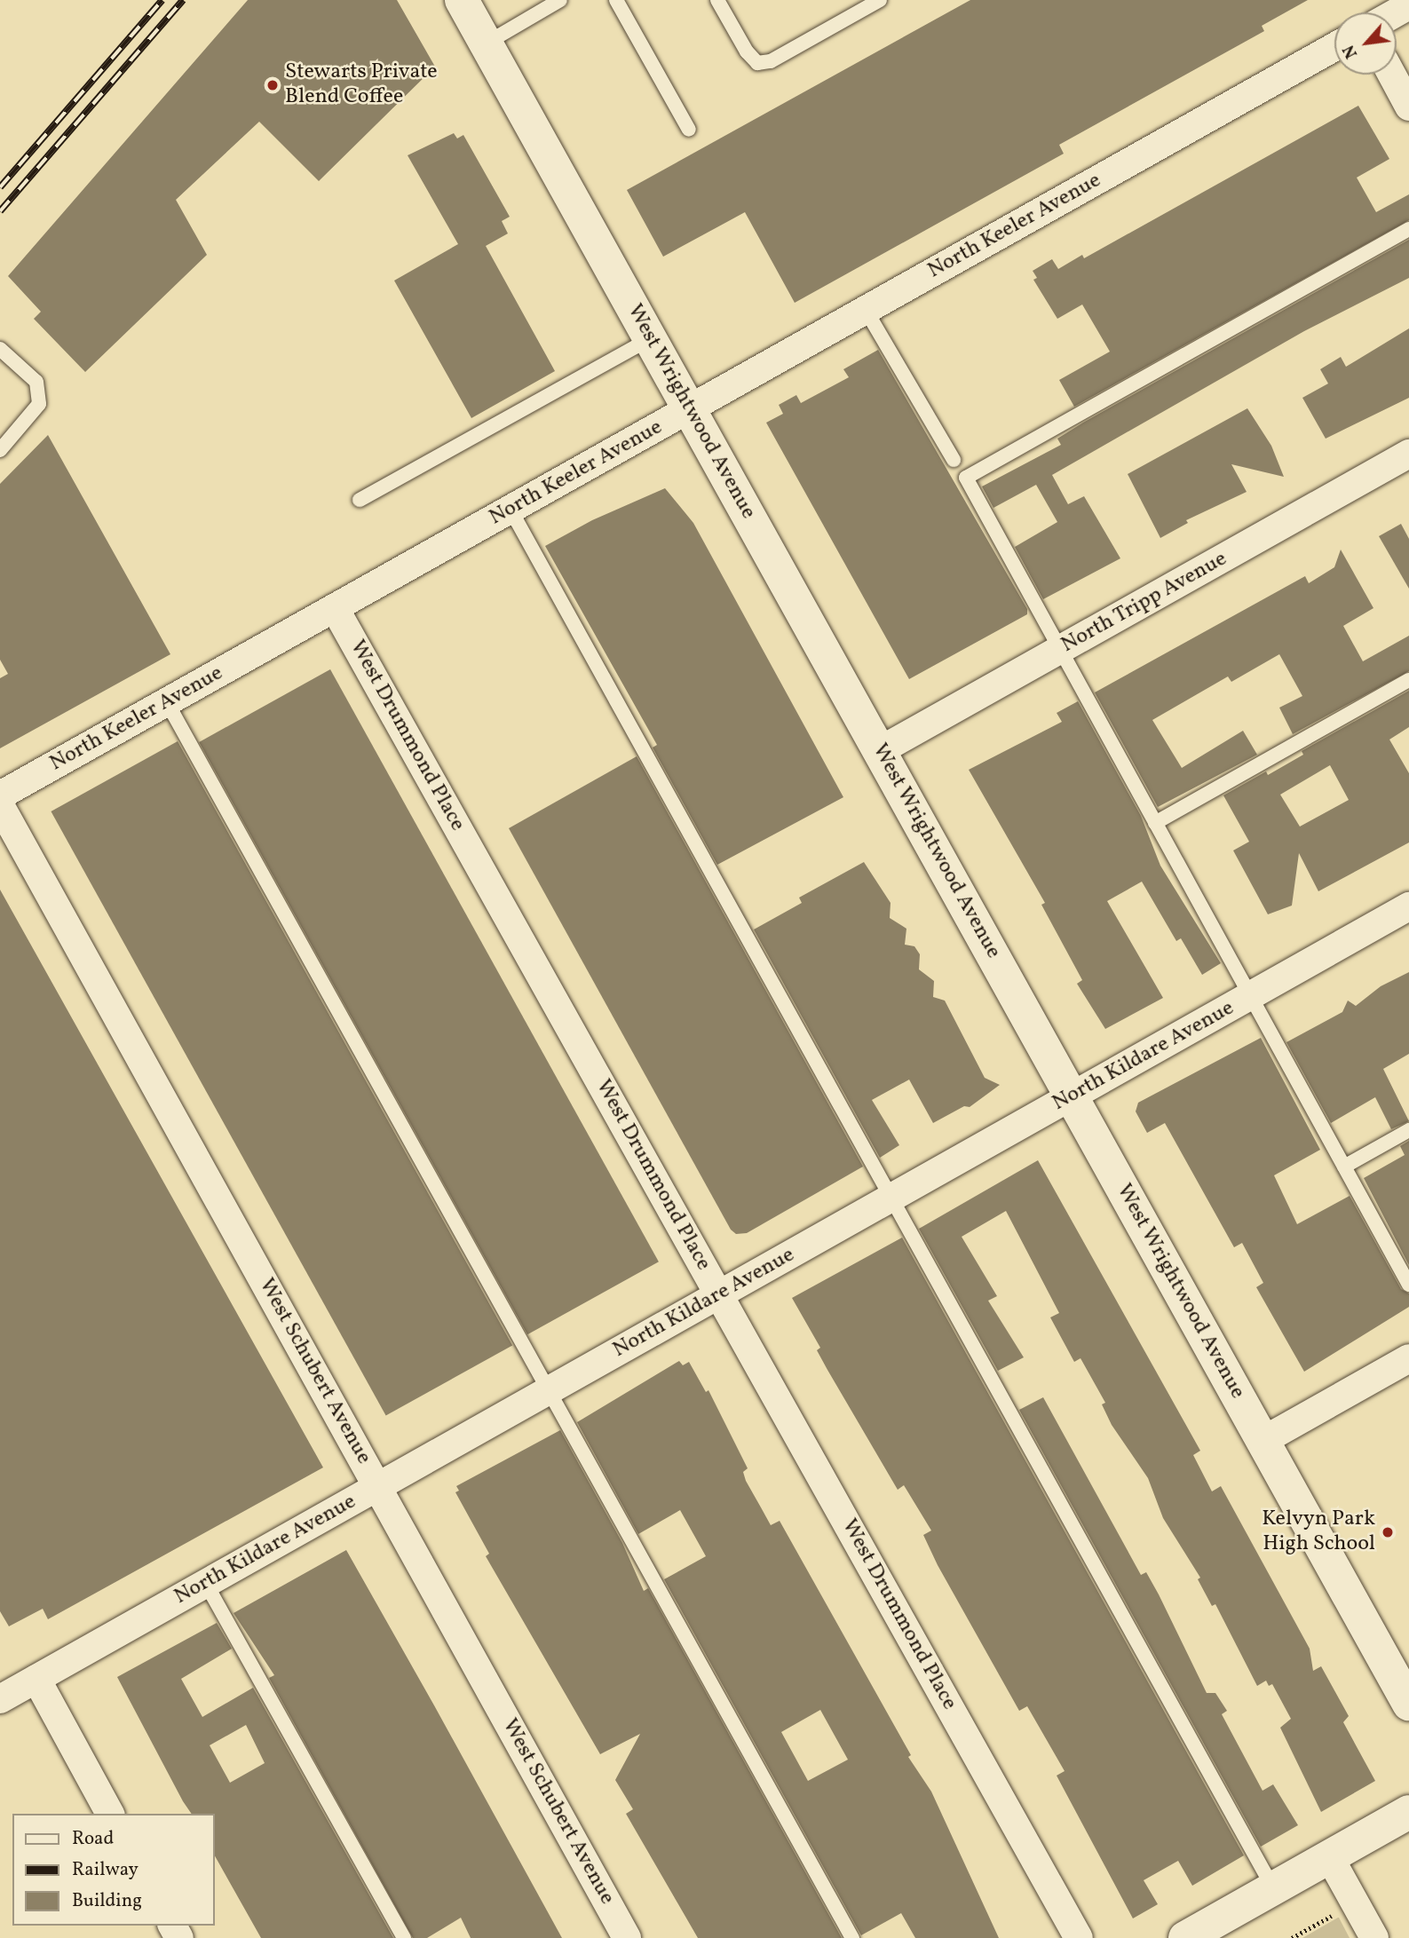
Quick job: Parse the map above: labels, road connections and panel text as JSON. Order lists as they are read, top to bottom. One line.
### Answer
{"streets":{"street":["North Keeler Avenue","West Wrightwood Avenue","North Tripp Avenue","West Drummond Place","North Kildare Avenue","West Schubert Avenue"]},"crossings":[["North Keeler Avenue","West Wrightwood Avenue"],["North Keeler Avenue","West Drummond Place"],["West Wrightwood Avenue","North Tripp Avenue"],["West Wrightwood Avenue","North Kildare Avenue"],["West Drummond Place","North Kildare Avenue"],["North Kildare Avenue","West Schubert Avenue"]],"places":["Stewarts Private Blend Coffee","Kelvyn Park High School"],"legend":["Road","Railway","Building"],"north":"bottom left"}
